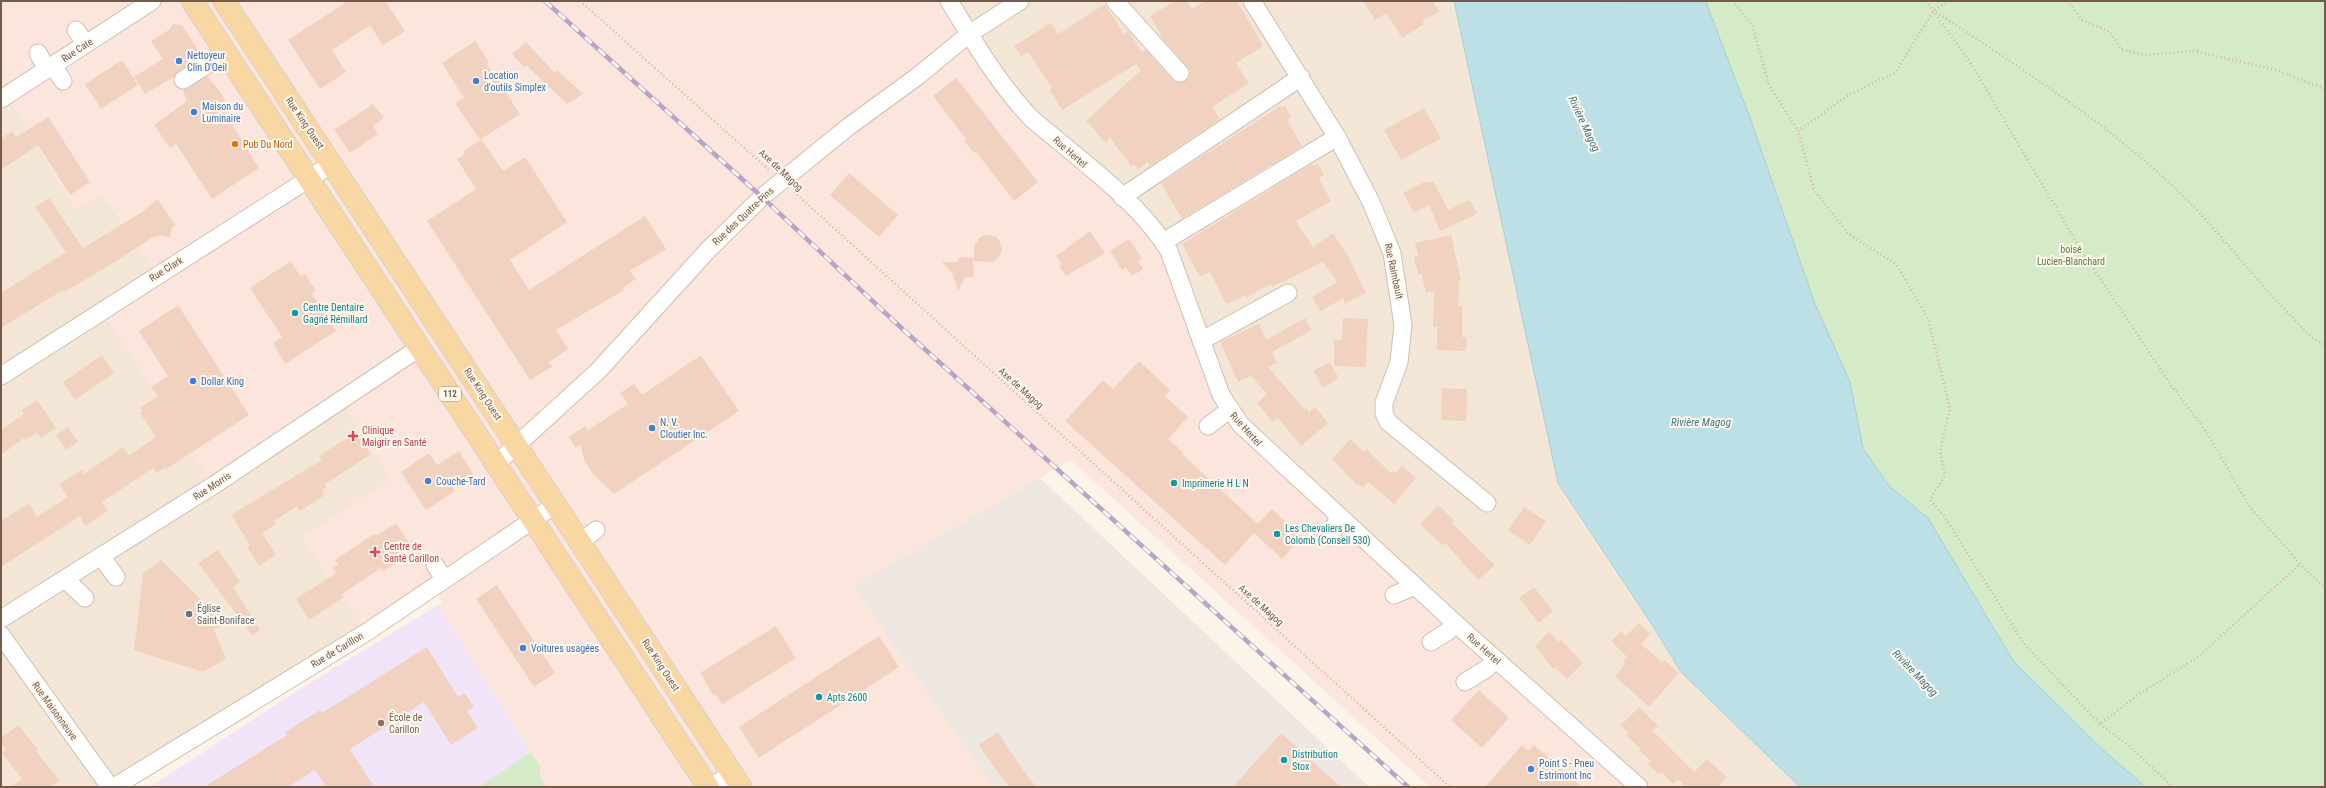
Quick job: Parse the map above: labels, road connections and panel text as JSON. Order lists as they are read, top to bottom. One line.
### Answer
{"streets":{"main road":["Rue King Ouest","112"],"street":["Rue Cate","Rue Hertel","Rue des Quatre-Pins","Rue Clark","Rue Raimbault","Rue Morris","Rue de Carillon","Rue Maisonneuve"],"path":["Axe de Magog"]},"crossings":[["Rue King Ouest","Rue des Quatre-Pins"],["Rue King Ouest","Rue Clark"],["Rue King Ouest","Rue de Carillon"],["Rue Hertel","Rue des Quatre-Pins"],["Axe de Magog","Rue des Quatre-Pins"],["Rue des Quatre-Pins","112"],["Rue Clark","112"],["112","Rue Morris"],["112","Rue de Carillon"]],"water":["Rivière Magog"],"parks":["boisé Lucien-Blanchard"],"places":{"other":["Nettoyeur Clin D'Oeil","Location d'outils Simplex","Maison du Luminaire","Pub Du Nord","Centre Dentaire Gagné Rémillard","Dollar King","N. V. Cloutier Inc.","Couche-Tard","Imprimerie H L N","Les Chevaliers De Colomb (Conseil 530)","Église Saint-Boniface","Voitures usagées","Apts 2600","École de Carillon","Distribution Stox","Point S - Pneu Estrimont Inc"],"health":["Clinique Maigrir en Santé","Centre de Santé Carillon"]}}
